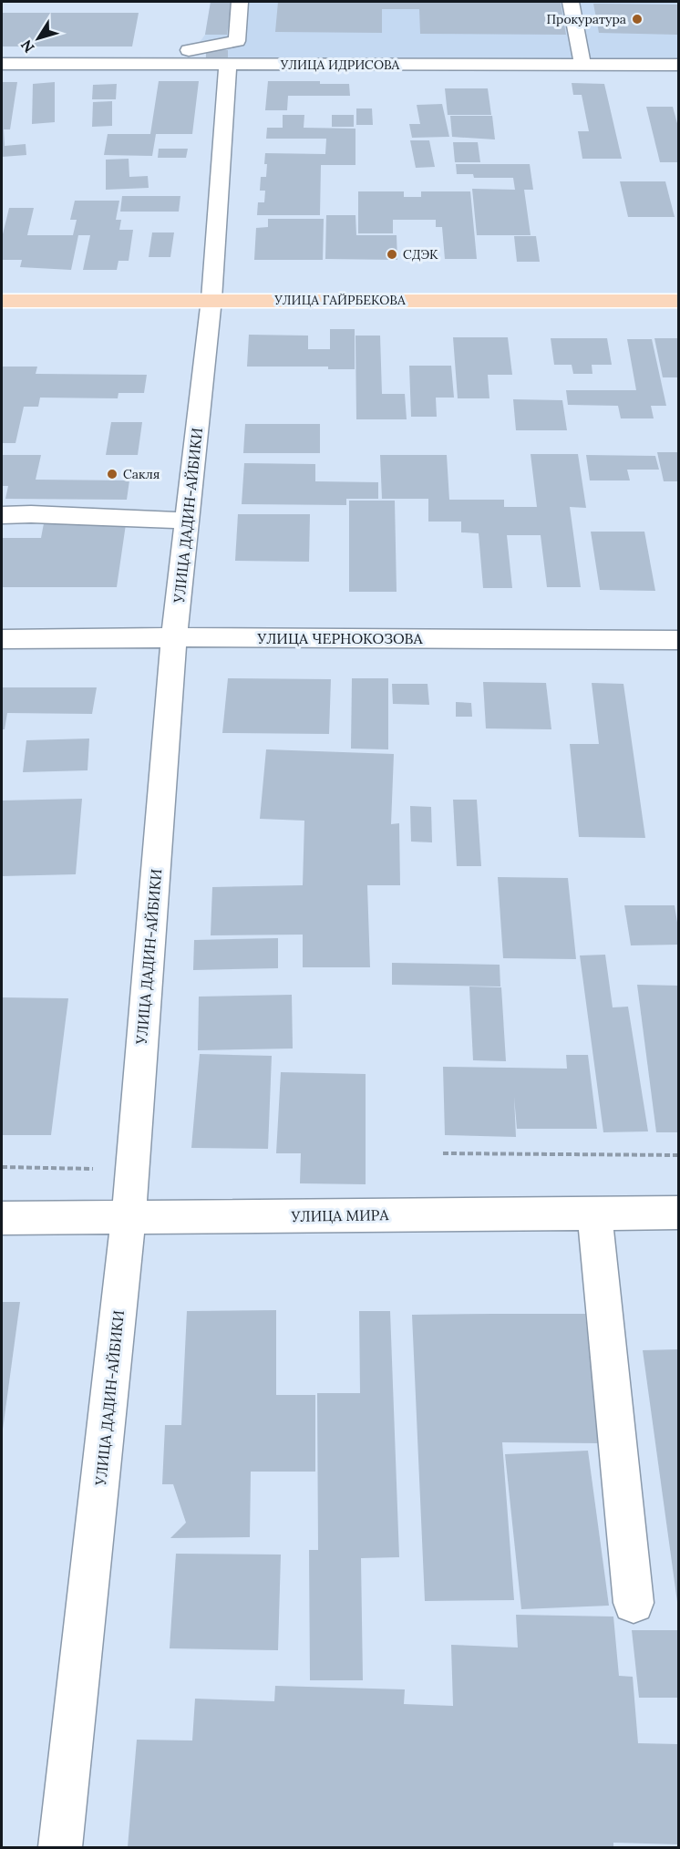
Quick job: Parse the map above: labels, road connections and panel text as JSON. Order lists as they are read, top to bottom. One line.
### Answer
{"streets":{"main road":["УЛИЦА ГАЙРБЕКОВА"],"street":["УЛИЦА ИДРИСОВА","УЛИЦА ДАДИН-АЙБИКИ","УЛИЦА ЧЕРНОКОЗОВА","УЛИЦА МИРА"]},"crossings":[["УЛИЦА ИДРИСОВА","УЛИЦА ДАДИН-АЙБИКИ"],["УЛИЦА ГАЙРБЕКОВА","УЛИЦА ДАДИН-АЙБИКИ"],["УЛИЦА ДАДИН-АЙБИКИ","УЛИЦА ЧЕРНОКОЗОВА"],["УЛИЦА ДАДИН-АЙБИКИ","УЛИЦА МИРА"]],"places":["Прокуратура","СДЭК","Сакля"],"north":"bottom left"}
